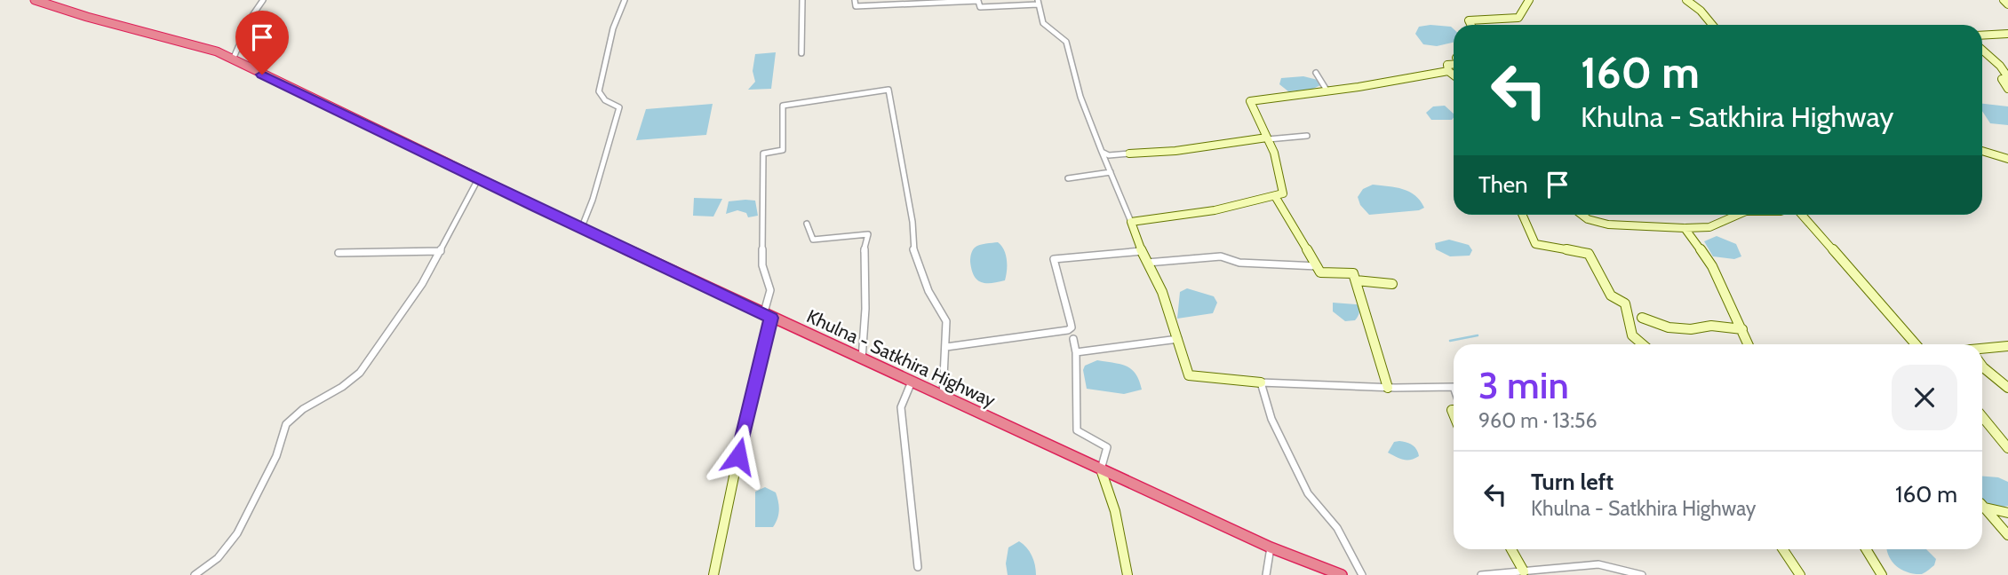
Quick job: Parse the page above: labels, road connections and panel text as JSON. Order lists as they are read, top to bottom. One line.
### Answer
{"streets":{"highway":["Khulna - Satkhira Highway"]},"page":{"turn":["160 m","Khulna - Satkhira Highway"],"then":"Then","heading":["3 min","960 m · 13:56"],"list":[{"name":"Turn left","note":"Khulna - Satkhira Highway","value":"160 m"}]}}
